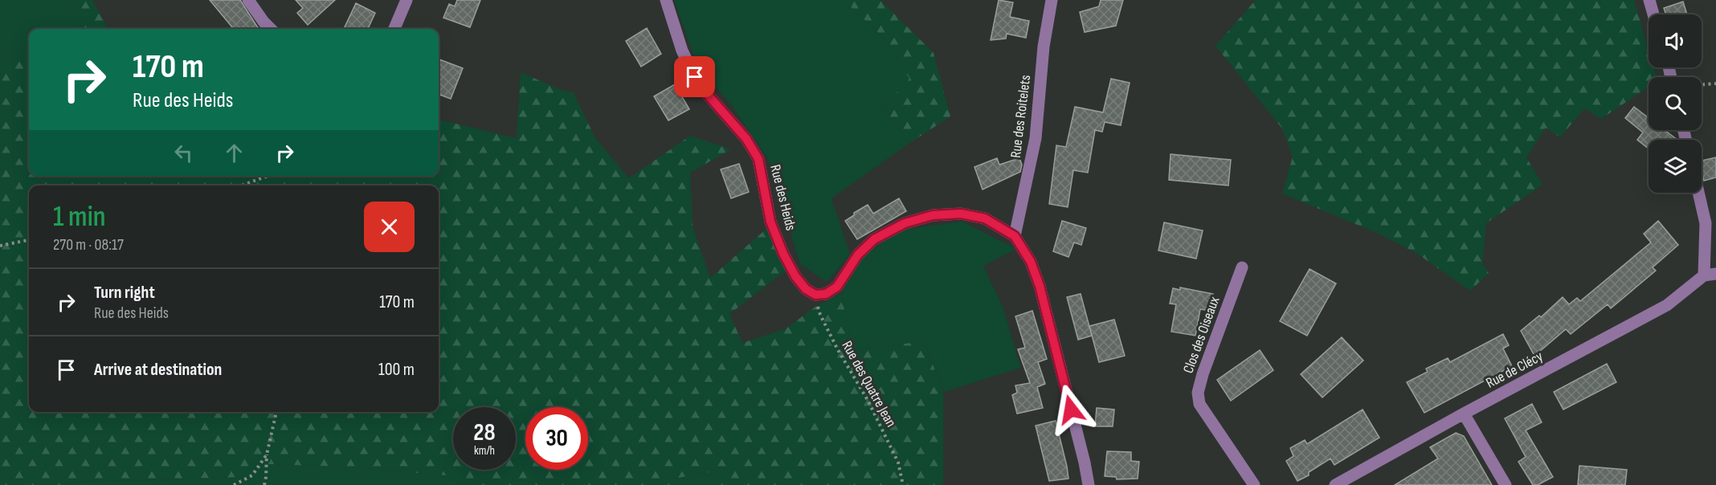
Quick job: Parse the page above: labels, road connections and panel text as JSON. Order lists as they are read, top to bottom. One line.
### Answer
{"streets":{"street":["Rue des Roitelets","Rue des Heids","Clos des Oiseaux","Rue de Clécy"],"path":["Rue des Quatre Jean"]},"crossings":[["Rue des Heids","Rue des Quatre Jean"]],"page":{"turn":["170 m","Rue des Heids"],"heading":["1 min","270 m · 08:17"],"list":[{"name":"Turn right","note":"Rue des Heids","value":"170 m"},{"name":"Arrive at destination","value":"100 m"}],"speed":"28 km/h","limit":"30"}}
